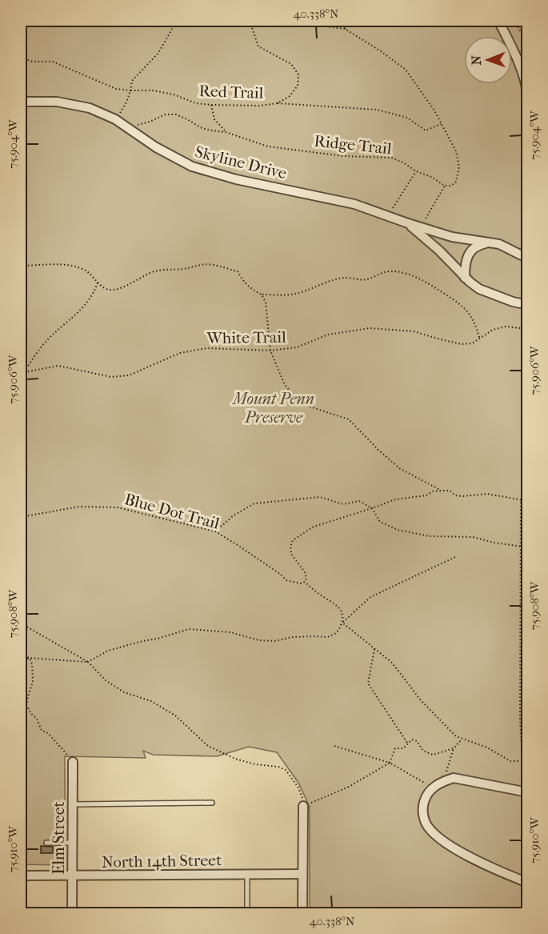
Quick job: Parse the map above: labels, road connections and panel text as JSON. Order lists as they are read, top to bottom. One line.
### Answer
{"streets":{"street":["Skyline Drive","Elm Street","North 14th Street"],"path":["Red Trail","Ridge Trail","White Trail","Blue Dot Trail"]},"crossings":[["Ridge Trail","Skyline Drive"],["Elm Street","North 14th Street"]],"parks":["Mount Penn Preserve"],"north":"left","coordinates":["40.338°N","75.904°W","75.906°W","75.908°W","75.910°W"]}
